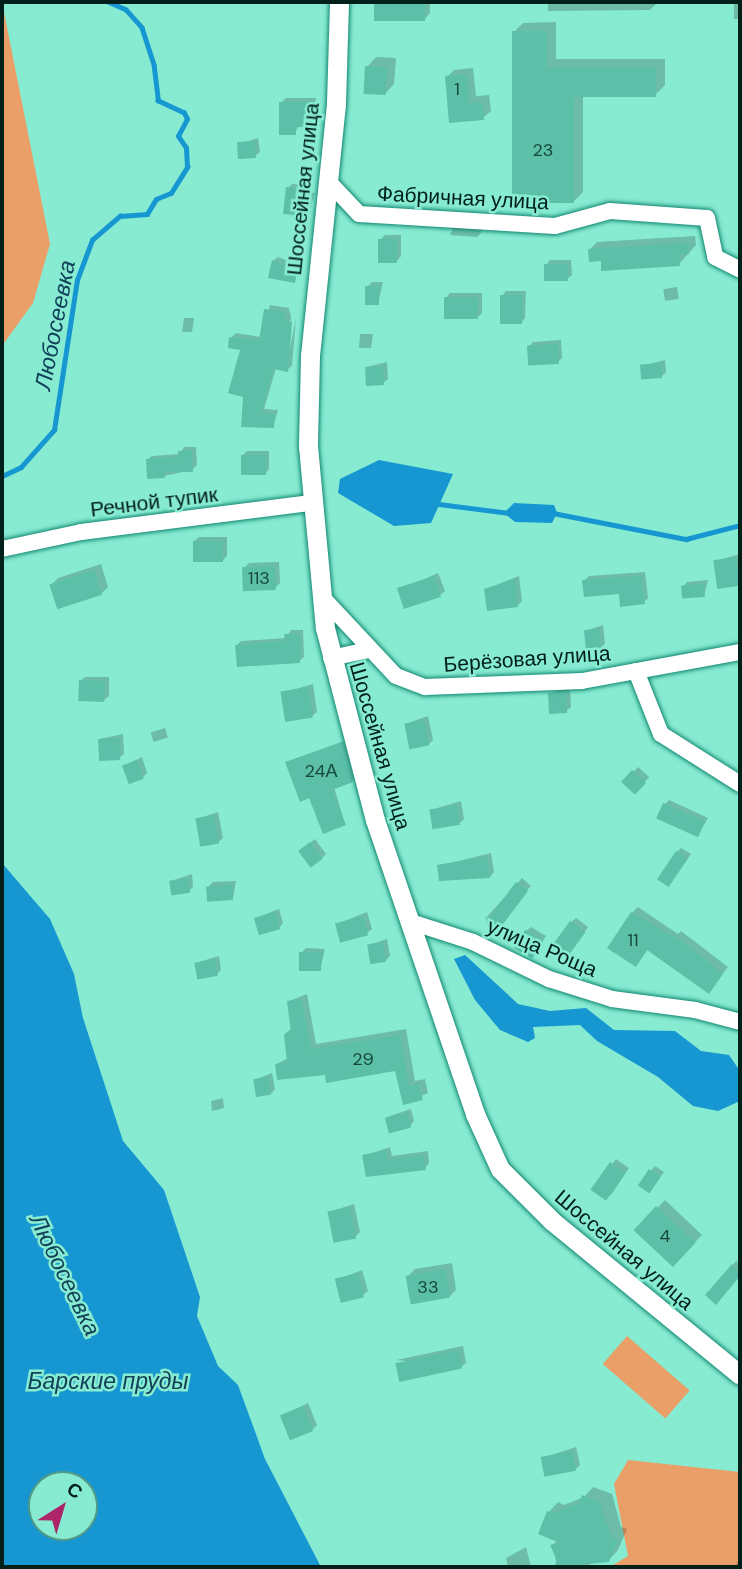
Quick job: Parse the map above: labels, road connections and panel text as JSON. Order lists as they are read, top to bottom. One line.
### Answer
{"streets":{"street":["Шоссейная улица","Фабричная улица","Речной тупик","Берёзовая улица","улица Роща"]},"crossings":[["Шоссейная улица","Фабричная улица"],["Шоссейная улица","Речной тупик"],["Шоссейная улица","Берёзовая улица"],["Шоссейная улица","улица Роща"]],"water":["Любосеевка","Барские пруды"],"house_numbers":["1","23","113","24А","11","29","4","33"],"north":"top right"}
